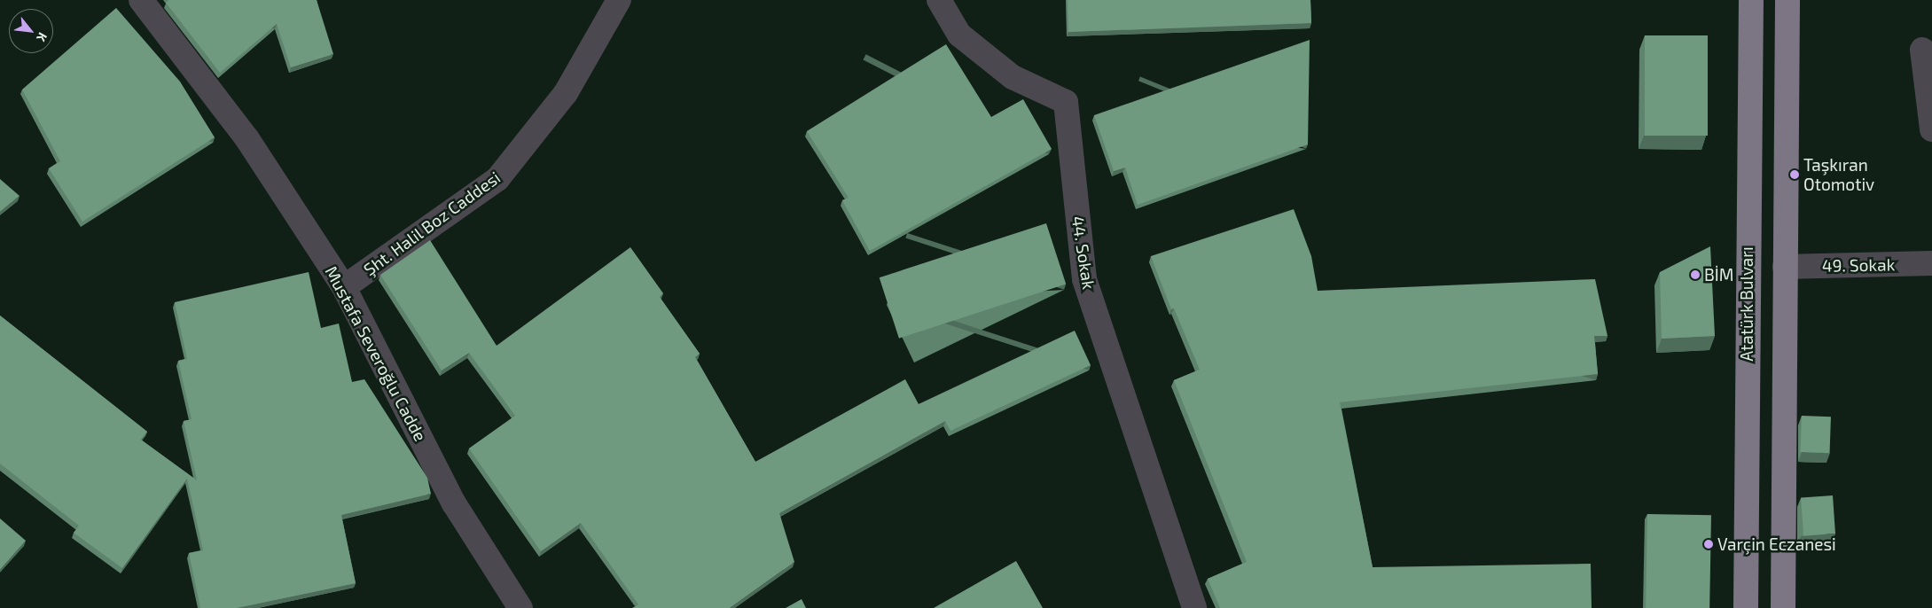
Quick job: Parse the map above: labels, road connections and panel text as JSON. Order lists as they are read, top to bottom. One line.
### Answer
{"streets":{"main road":["Atatürk Bulvarı"],"street":["Şht. Halil Boz Caddesi","44. Sokak","49. Sokak","Mustafa Severoğlu Cadde"]},"crossings":[["Şht. Halil Boz Caddesi","Mustafa Severoğlu Cadde"]],"places":["Taşkıran Otomotiv","BİM","Varçin Eczanesi"],"north":"bottom right"}
